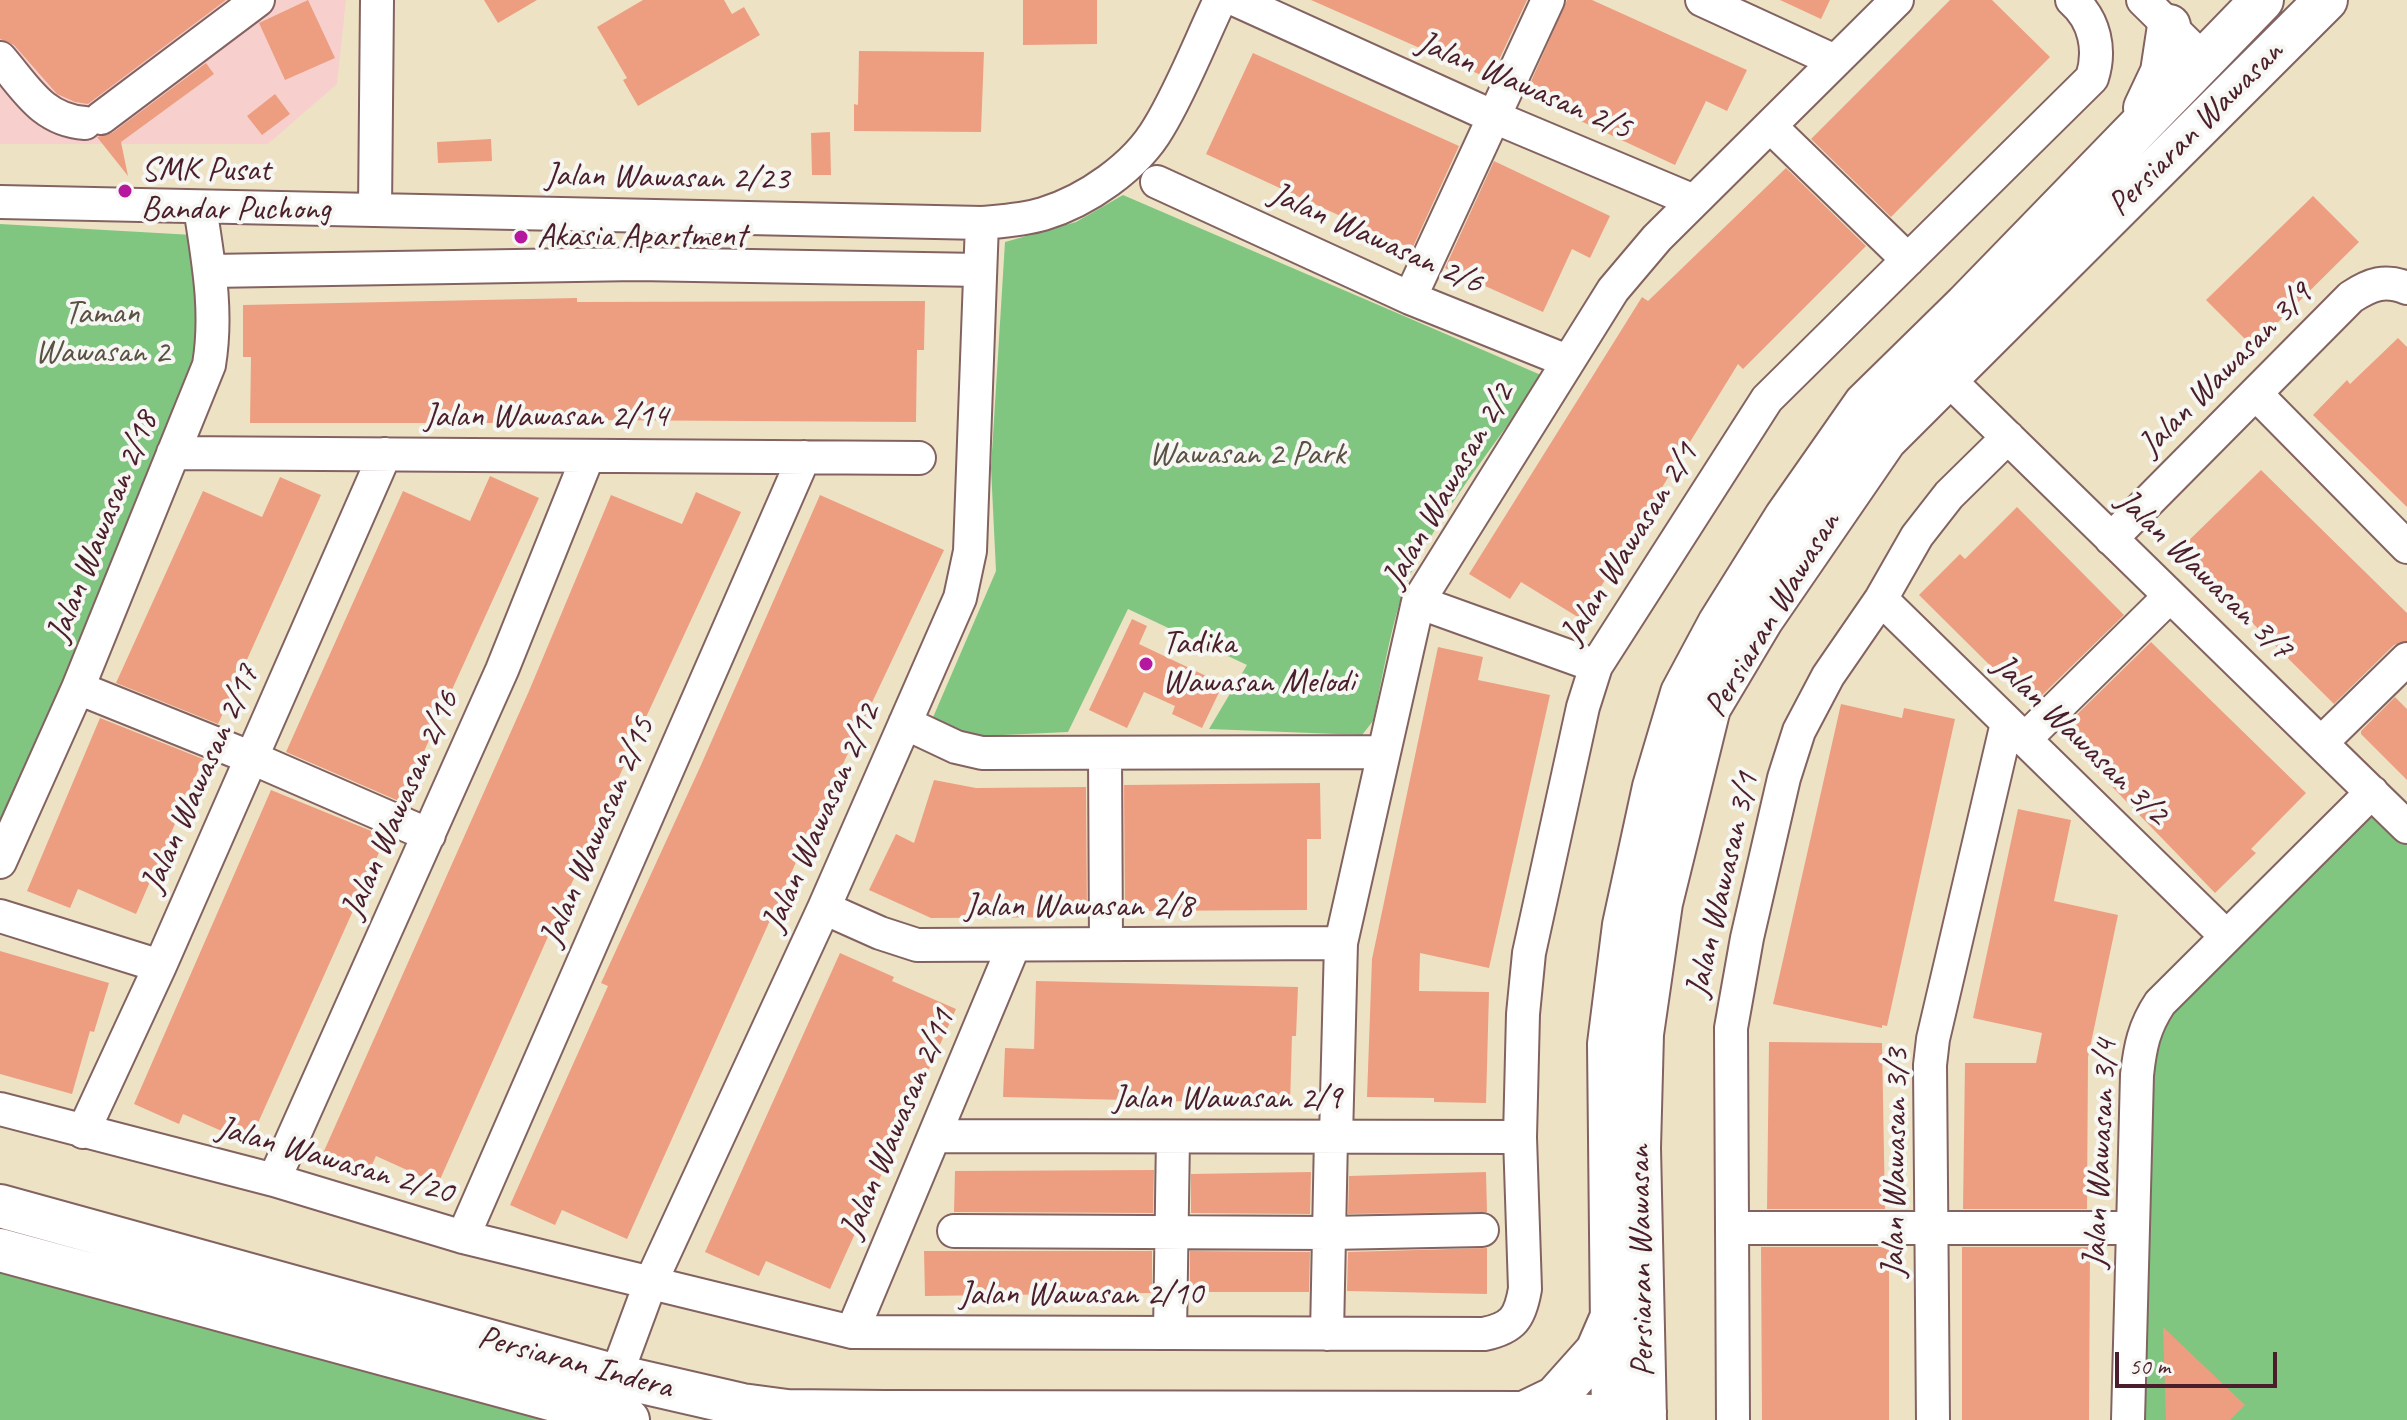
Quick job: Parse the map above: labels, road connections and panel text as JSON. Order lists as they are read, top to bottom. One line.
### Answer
{"streets":{"main road":["Persiaran Wawasan","Persiaran Indera"],"street":["Jalan Wawasan 2/5","Jalan Wawasan 2/23","Jalan Wawasan 2/6","Jalan Wawasan 3/9","Jalan Wawasan 2/14","Jalan Wawasan 2/2","Jalan Wawasan 2/18","Jalan Wawasan 2/1","Jalan Wawasan 3/7","Jalan Wawasan 3/2","Jalan Wawasan 2/17","Jalan Wawasan 2/16","Jalan Wawasan 2/12","Jalan Wawasan 2/15","Jalan Wawasan 3/1","Jalan Wawasan 2/8","Jalan Wawasan 2/9","Jalan Wawasan 2/11","Jalan Wawasan 3/4","Jalan Wawasan 2/20","Jalan Wawasan 3/3","Jalan Wawasan 2/10"]},"crossings":[["Jalan Wawasan 2/5","Jalan Wawasan 2/2"],["Persiaran Wawasan","Jalan Wawasan 3/7"],["Persiaran Wawasan","Persiaran Indera"],["Jalan Wawasan 2/23","Jalan Wawasan 2/18"],["Jalan Wawasan 2/23","Jalan Wawasan 2/12"],["Jalan Wawasan 2/6","Jalan Wawasan 2/2"],["Jalan Wawasan 3/9","Jalan Wawasan 3/7"],["Jalan Wawasan 2/14","Jalan Wawasan 2/18"],["Jalan Wawasan 2/14","Jalan Wawasan 2/17"],["Jalan Wawasan 2/14","Jalan Wawasan 2/16"],["Jalan Wawasan 2/14","Jalan Wawasan 2/15"],["Jalan Wawasan 2/2","Jalan Wawasan 2/8"],["Jalan Wawasan 2/2","Jalan Wawasan 2/9"],["Jalan Wawasan 2/2","Jalan Wawasan 2/10"],["Jalan Wawasan 2/1","Jalan Wawasan 2/9"],["Jalan Wawasan 2/1","Jalan Wawasan 2/10"],["Jalan Wawasan 3/7","Jalan Wawasan 3/1"],["Jalan Wawasan 3/7","Jalan Wawasan 3/4"],["Jalan Wawasan 3/2","Jalan Wawasan 3/1"],["Jalan Wawasan 3/2","Jalan Wawasan 3/4"],["Jalan Wawasan 3/2","Jalan Wawasan 3/3"],["Jalan Wawasan 2/17","Jalan Wawasan 2/20"],["Jalan Wawasan 2/16","Jalan Wawasan 2/20"],["Jalan Wawasan 2/12","Jalan Wawasan 2/8"],["Jalan Wawasan 2/12","Jalan Wawasan 2/20"],["Jalan Wawasan 2/12","Jalan Wawasan 2/10"],["Jalan Wawasan 2/12","Persiaran Indera"],["Jalan Wawasan 2/15","Jalan Wawasan 2/20"],["Jalan Wawasan 2/8","Jalan Wawasan 2/11"],["Jalan Wawasan 2/9","Jalan Wawasan 2/11"],["Jalan Wawasan 2/11","Jalan Wawasan 2/10"],["Jalan Wawasan 2/20","Jalan Wawasan 2/10"]],"parks":["Taman Wawasan 2","Wawasan 2 Park"],"places":["SMK Pusat Bandar Puchong","Akasia Apartment","Tadika Wawasan Melodi"],"scale_bar":"50 m"}
